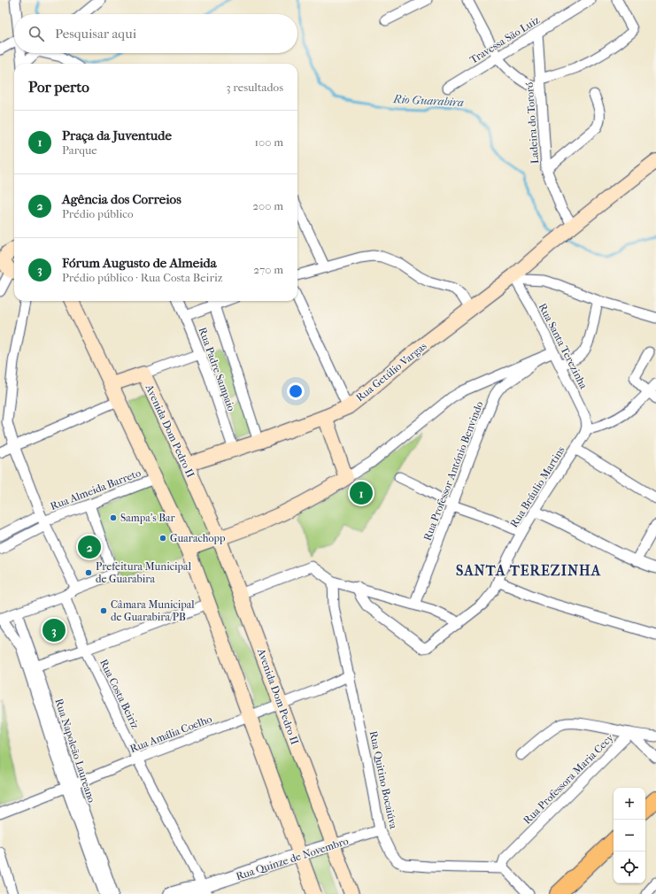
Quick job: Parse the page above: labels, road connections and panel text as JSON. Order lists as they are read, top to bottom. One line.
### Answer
{"streets":{"main road":["Rua Getúlio Vargas","Avenida Dom Pedro II"],"street":["Travessa São Luiz","Ladeira do Tororó","Rua Santa Terezinha","Rua Padre Sampaio","Rua Professor António Benvindo","Rua Bráulio Martins","Rua Almeida Barreto","Rua Costa Beiriz","Rua Amália Coelho","Rua Napoleão Laureano","Rua Professora Maria Cecy","Rua Quitino Bocaiúva","Rua Quinze de Novembro"]},"crossings":[["Travessa São Luiz","Ladeira do Tororó"],["Ladeira do Tororó","Rua Getúlio Vargas"],["Rua Santa Terezinha","Rua Getúlio Vargas"],["Rua Santa Terezinha","Rua Professor António Benvindo"],["Rua Santa Terezinha","Rua Bráulio Martins"],["Rua Padre Sampaio","Rua Getúlio Vargas"],["Rua Getúlio Vargas","Avenida Dom Pedro II"],["Avenida Dom Pedro II","Rua Amália Coelho"],["Avenida Dom Pedro II","Rua Quinze de Novembro"],["Rua Costa Beiriz","Rua Amália Coelho"],["Rua Costa Beiriz","Rua Quinze de Novembro"],["Rua Amália Coelho","Rua Napoleão Laureano"],["Rua Amália Coelho","Rua Quitino Bocaiúva"],["Rua Professora Maria Cecy","Rua Quitino Bocaiúva"],["Rua Quitino Bocaiúva","Rua Quinze de Novembro"]],"districts":["SANTA TEREZINHA"],"water":["Rio Guarabira"],"places":["Sampa's Bar","Guarachopp","Prefeitura Municipal de Guarabira","Câmara Municipal de Guarabira/PB"],"page":{"search":"Pesquisar aqui","heading":["Por perto","3 resultados"],"list":[{"mark":"1","name":"Praça da Juventude","note":"Parque","value":"100 m"},{"mark":"2","name":"Agência dos Correios","note":"Prédio público","value":"200 m"},{"mark":"3","name":"Fórum Augusto de Almeida","note":"Prédio público · Rua Costa Beiriz","value":"270 m"}],"pins":["1","2","3"],"map_buttons":["+","−"]}}
